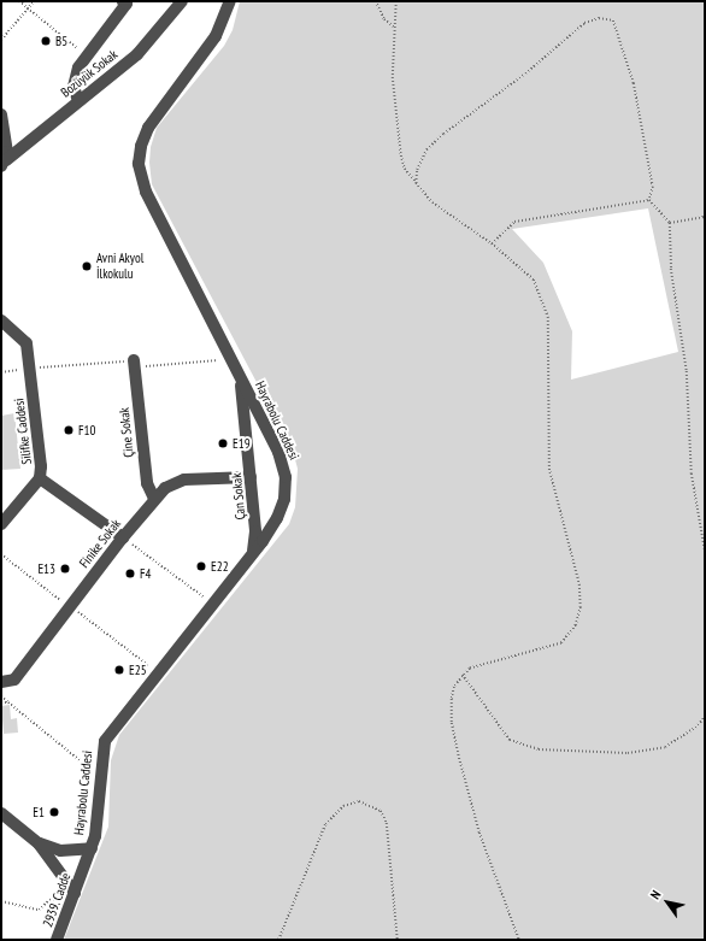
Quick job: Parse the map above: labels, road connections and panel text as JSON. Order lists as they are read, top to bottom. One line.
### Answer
{"streets":{"street":["Bozüyük Sokak","Hayrabolu Caddesi","Silifke Caddesi","Çine Sokak","Çan Sokak","Finike Sokak","2939. Cadde"]},"crossings":[["Hayrabolu Caddesi","Çan Sokak"],["Hayrabolu Caddesi","2939. Cadde"],["Silifke Caddesi","Finike Sokak"],["Çine Sokak","Finike Sokak"],["Çan Sokak","Finike Sokak"]],"places":["B5","Avni Akyol İlkokulu","F10","E19","E22","E13","F4","E25","E1"],"north":"top left"}
